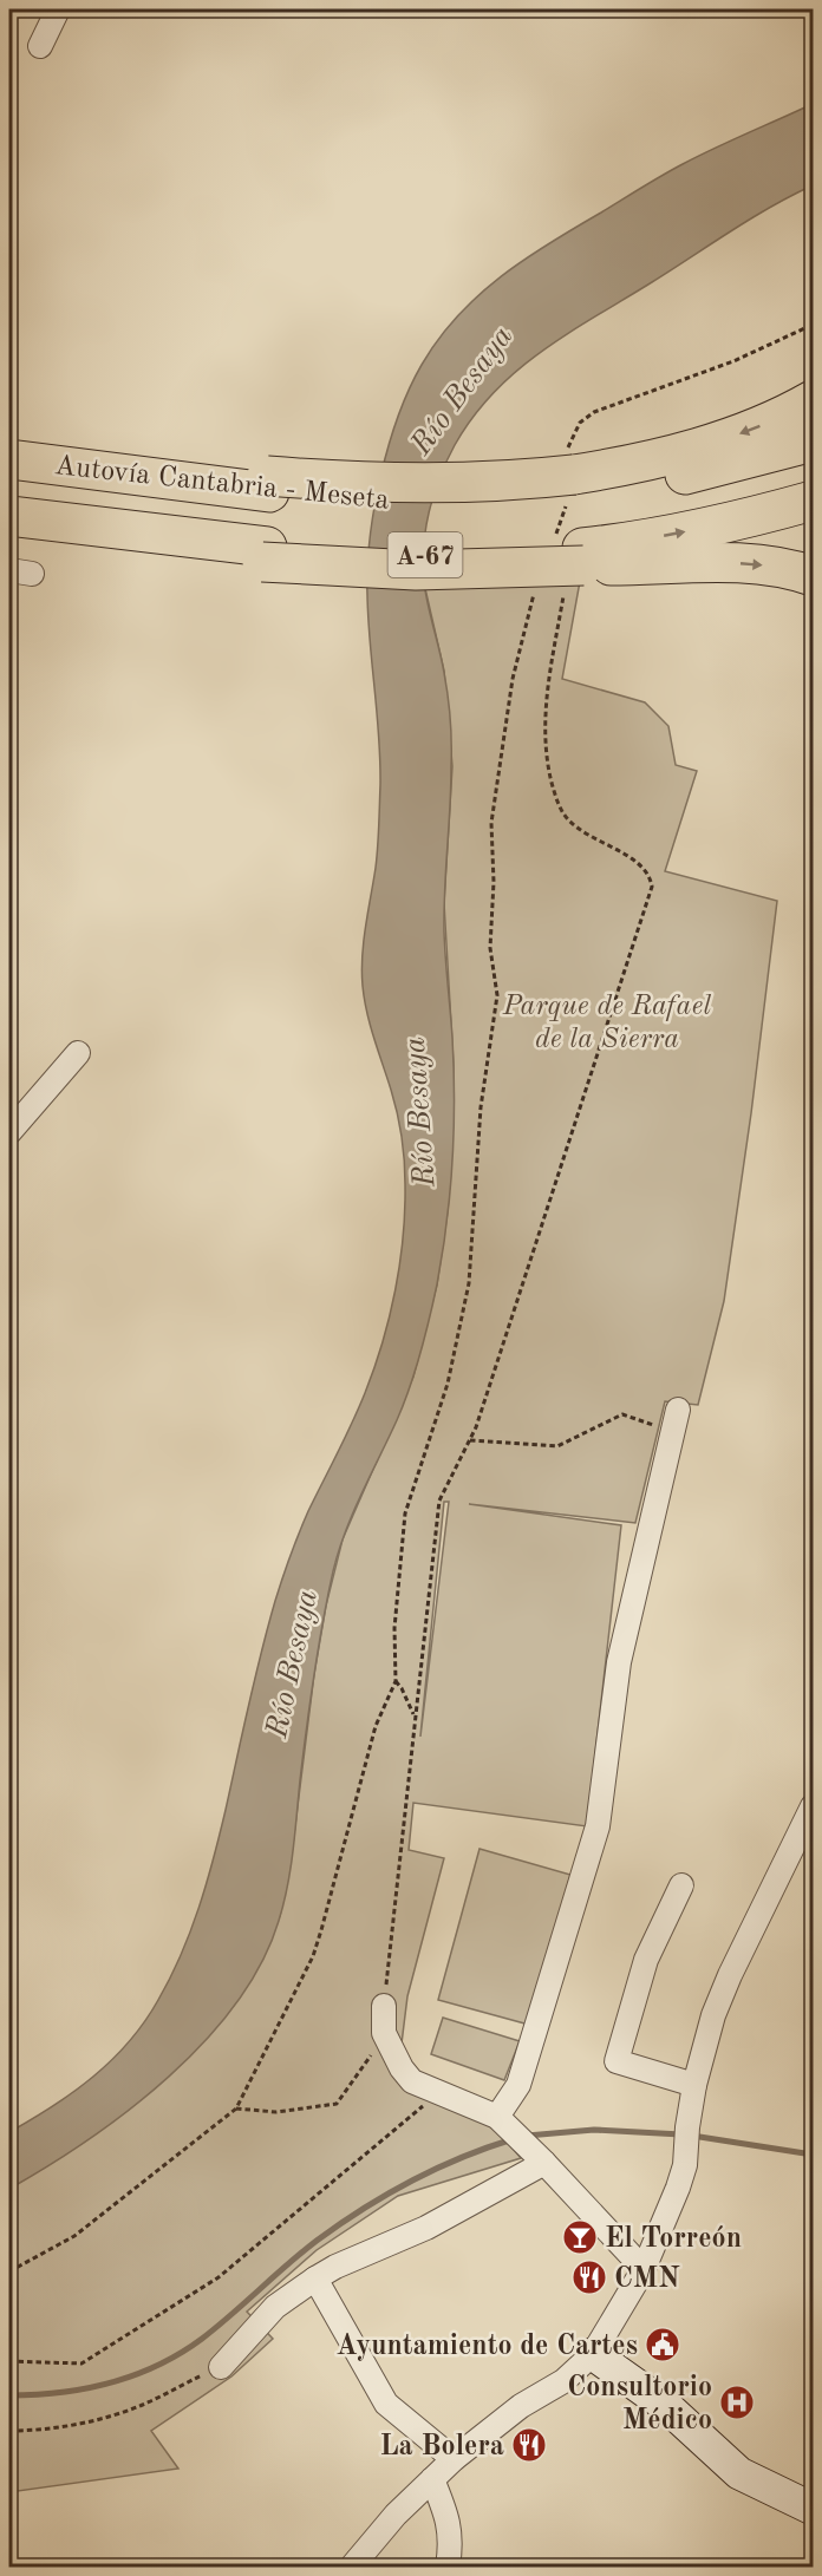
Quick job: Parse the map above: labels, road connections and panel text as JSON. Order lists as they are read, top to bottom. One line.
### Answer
{"streets":{"highway":["Autovía Cantabria - Meseta","A-67"]},"water":["Río Besaya"],"parks":["Parque de Rafael de la Sierra"],"places":{"bar":["El Torreón"],"restaurant":["CMN","La Bolera"],"public building":["Ayuntamiento de Cartes"],"hospital":["Consultorio Médico"]}}
